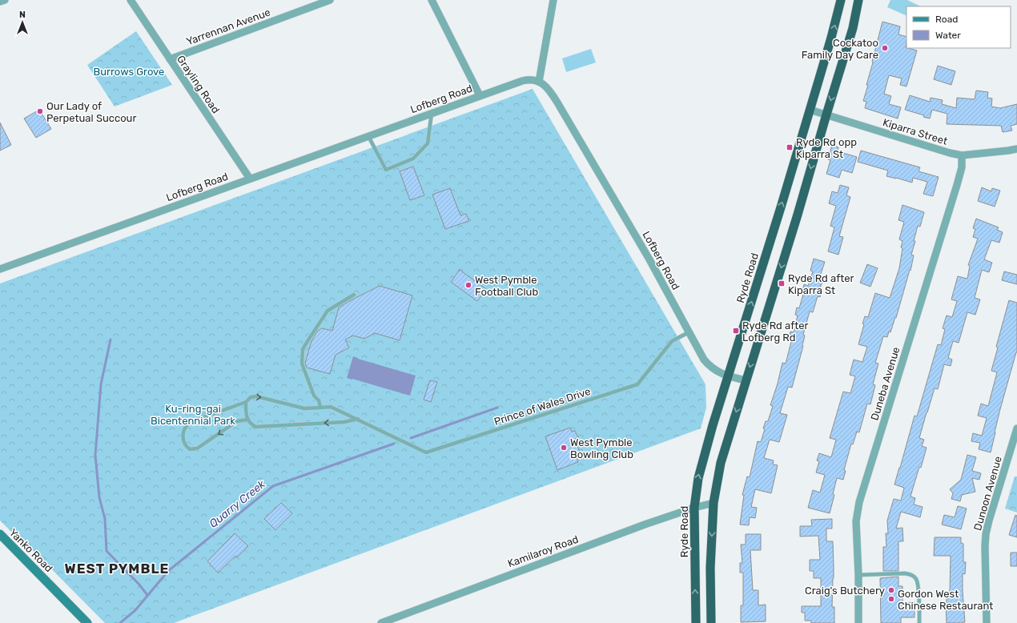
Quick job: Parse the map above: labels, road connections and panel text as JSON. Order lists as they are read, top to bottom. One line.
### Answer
{"streets":{"highway":["Ryde Road"],"main road":["Yanko Road"],"street":["Yarrennan Avenue","Grayling Road","Lofberg Road","Kiparra Street","Duneba Avenue","Dunoon Avenue","Kamilaroy Road"],"lane":["Prince of Wales Drive"]},"crossings":[["Yarrennan Avenue","Grayling Road"],["Grayling Road","Lofberg Road"],["Lofberg Road","Ryde Road"],["Lofberg Road","Prince of Wales Drive"],["Kiparra Street","Ryde Road"],["Kiparra Street","Duneba Avenue"],["Ryde Road","Kamilaroy Road"]],"districts":["WEST PYMBLE"],"water":["Quarry Creek"],"parks":["Burrows Grove","Ku-ring-gai Bicentennial Park"],"places":{"other":["Cockatoo Family Day Care","Our Lady of Perpetual Succour","West Pymble Football Club","West Pymble Bowling Club","Craig's Butchery","Gordon West Chinese Restaurant"],"transit":["Ryde Rd opp Kiparra St","Ryde Rd after Kiparra St","Ryde Rd after Lofberg Rd"]},"legend":["Road","Water"],"north":"top"}
